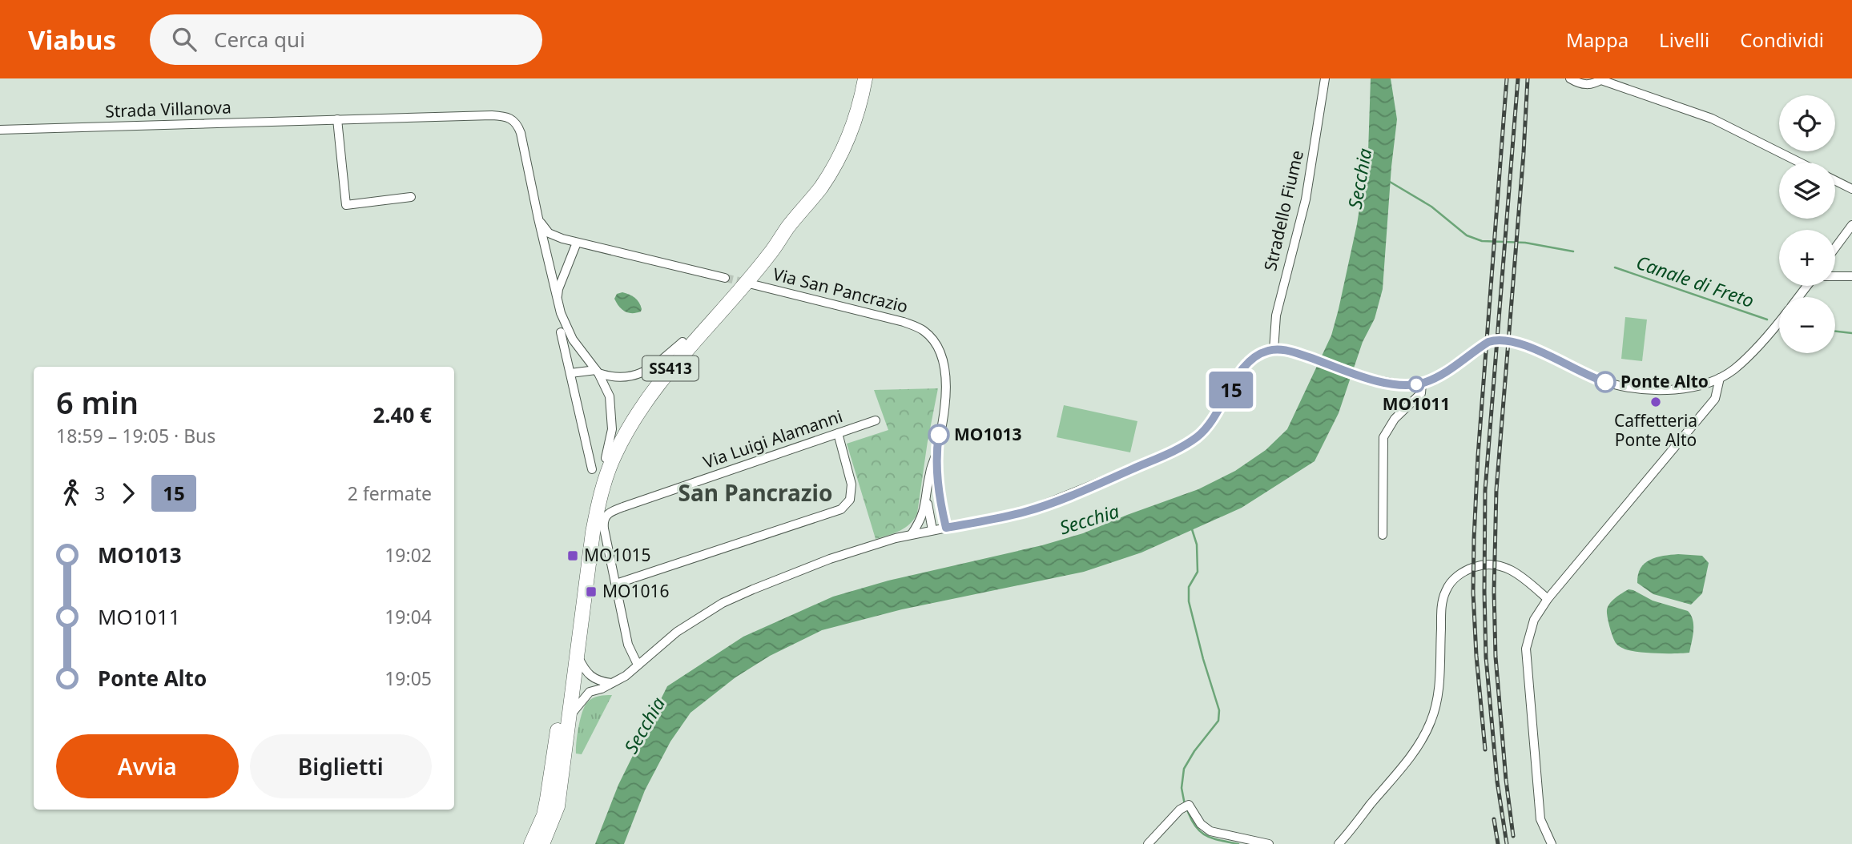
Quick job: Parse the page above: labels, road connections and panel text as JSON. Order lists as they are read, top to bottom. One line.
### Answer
{"streets":{"main road":["SS413"],"street":["Strada Villanova","Stradello Fiume","Via San Pancrazio","Via Luigi Alamanni"]},"districts":["San Pancrazio"],"water":["Secchia","Canale di Freto"],"places":{"other":["Ponte Alto","MO1011","Caffetteria Ponte Alto","MO1013"],"transit":["MO1015","MO1016"]},"lines":["bus line 15"],"page":{"header":"Viabus","search":"Cerca qui","nav":["Mappa","Livelli","Condividi"],"on_map":"15","map_buttons":["+","−"],"heading":["6 min","18:59 – 19:05 · Bus","2.40 €"],"legs":["3","15","2 fermate"],"list":[{"name":"MO1013","value":"19:02"},{"name":"MO1011","value":"19:04"},{"name":"Ponte Alto","value":"19:05"}],"buttons":["Avvia","Biglietti"]}}
